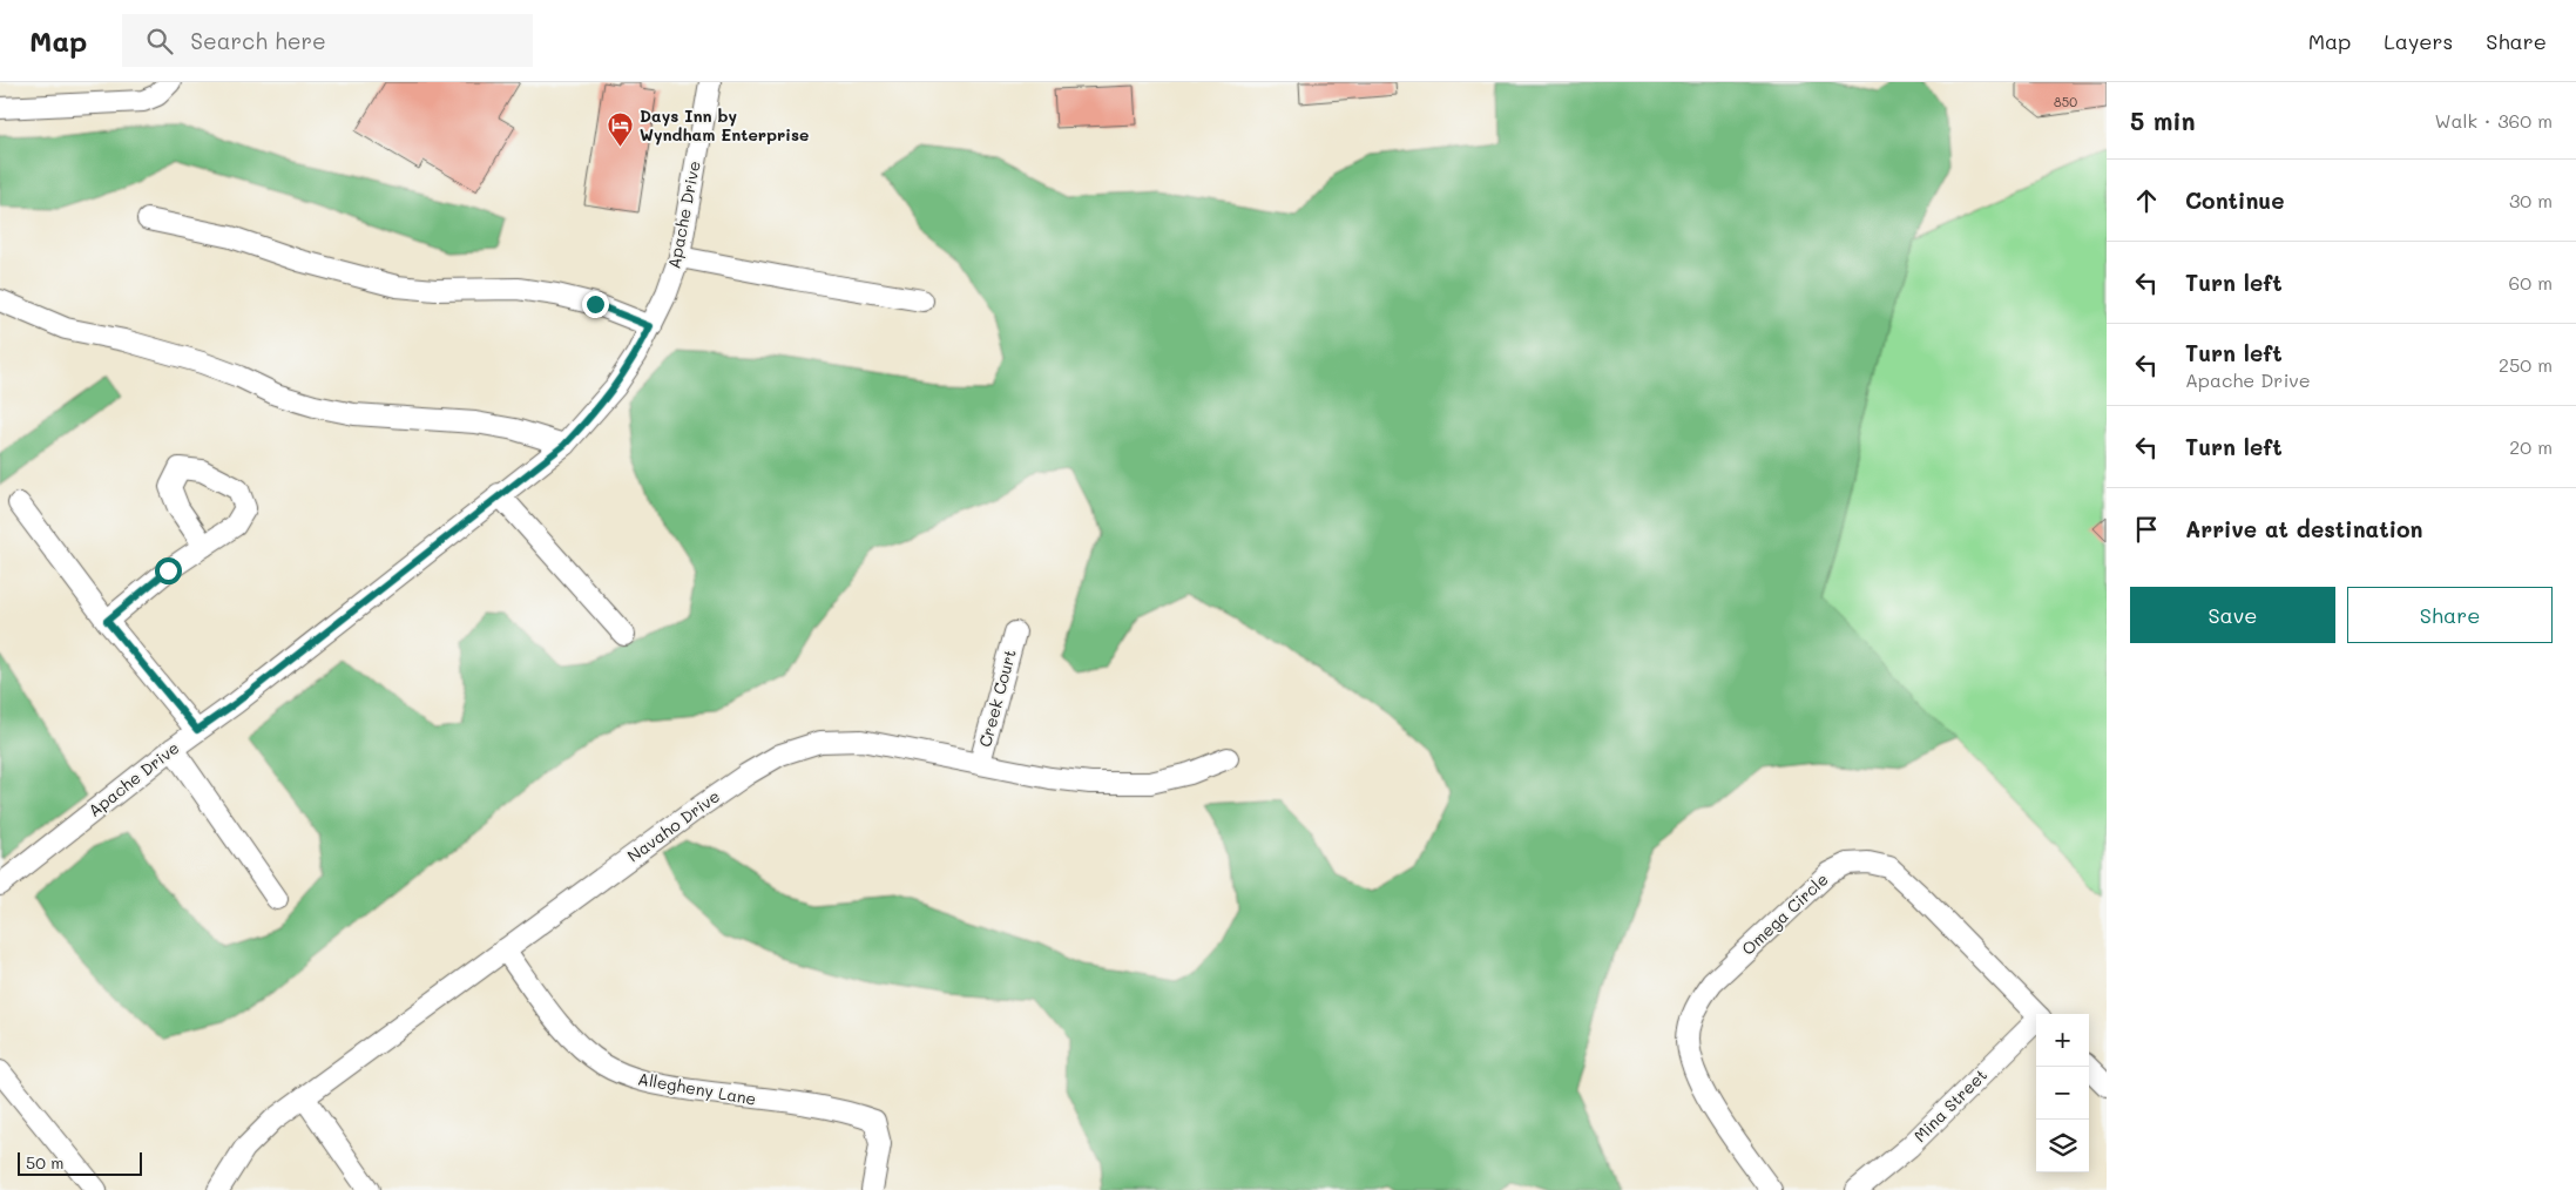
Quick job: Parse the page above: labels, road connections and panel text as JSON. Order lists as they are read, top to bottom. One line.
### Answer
{"streets":{"street":["Apache Drive","Creek Court","Navaho Drive","Omega Circle","Allegheny Lane","Mina Street"]},"crossings":[["Creek Court","Navaho Drive"],["Navaho Drive","Allegheny Lane"]],"places":{"hotel":["Days Inn by Wyndham Enterprise"]},"house_numbers":["850"],"scale_bar":"50 m","page":{"header":"Map","search":"Search here","nav":["Map","Layers","Share"],"heading":["5 min","Walk · 360 m"],"list":[["Continue","30 m"],["Turn left","60 m"],["Turn left","Apache Drive","250 m"],["Turn left","20 m"],"Arrive at destination"],"buttons":["Save","Share"],"map_buttons":["+","−"],"scale":"50 m"}}
